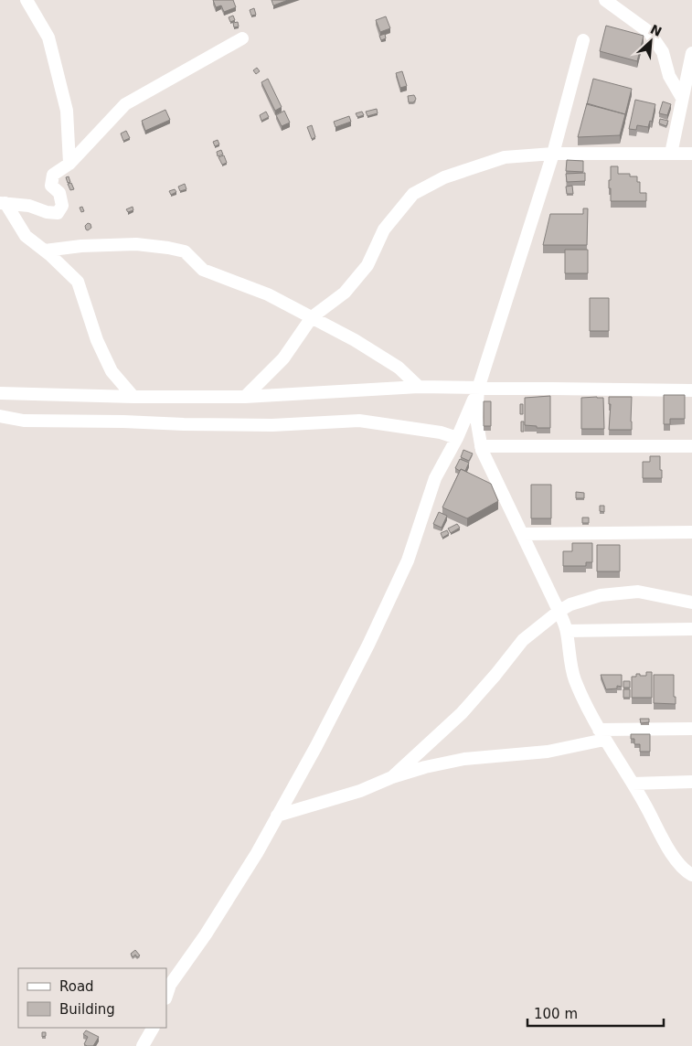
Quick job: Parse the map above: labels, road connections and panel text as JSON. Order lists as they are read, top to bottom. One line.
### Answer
{"legend":["Road","Building"],"scale_bar":"100 m","north":"top right"}
